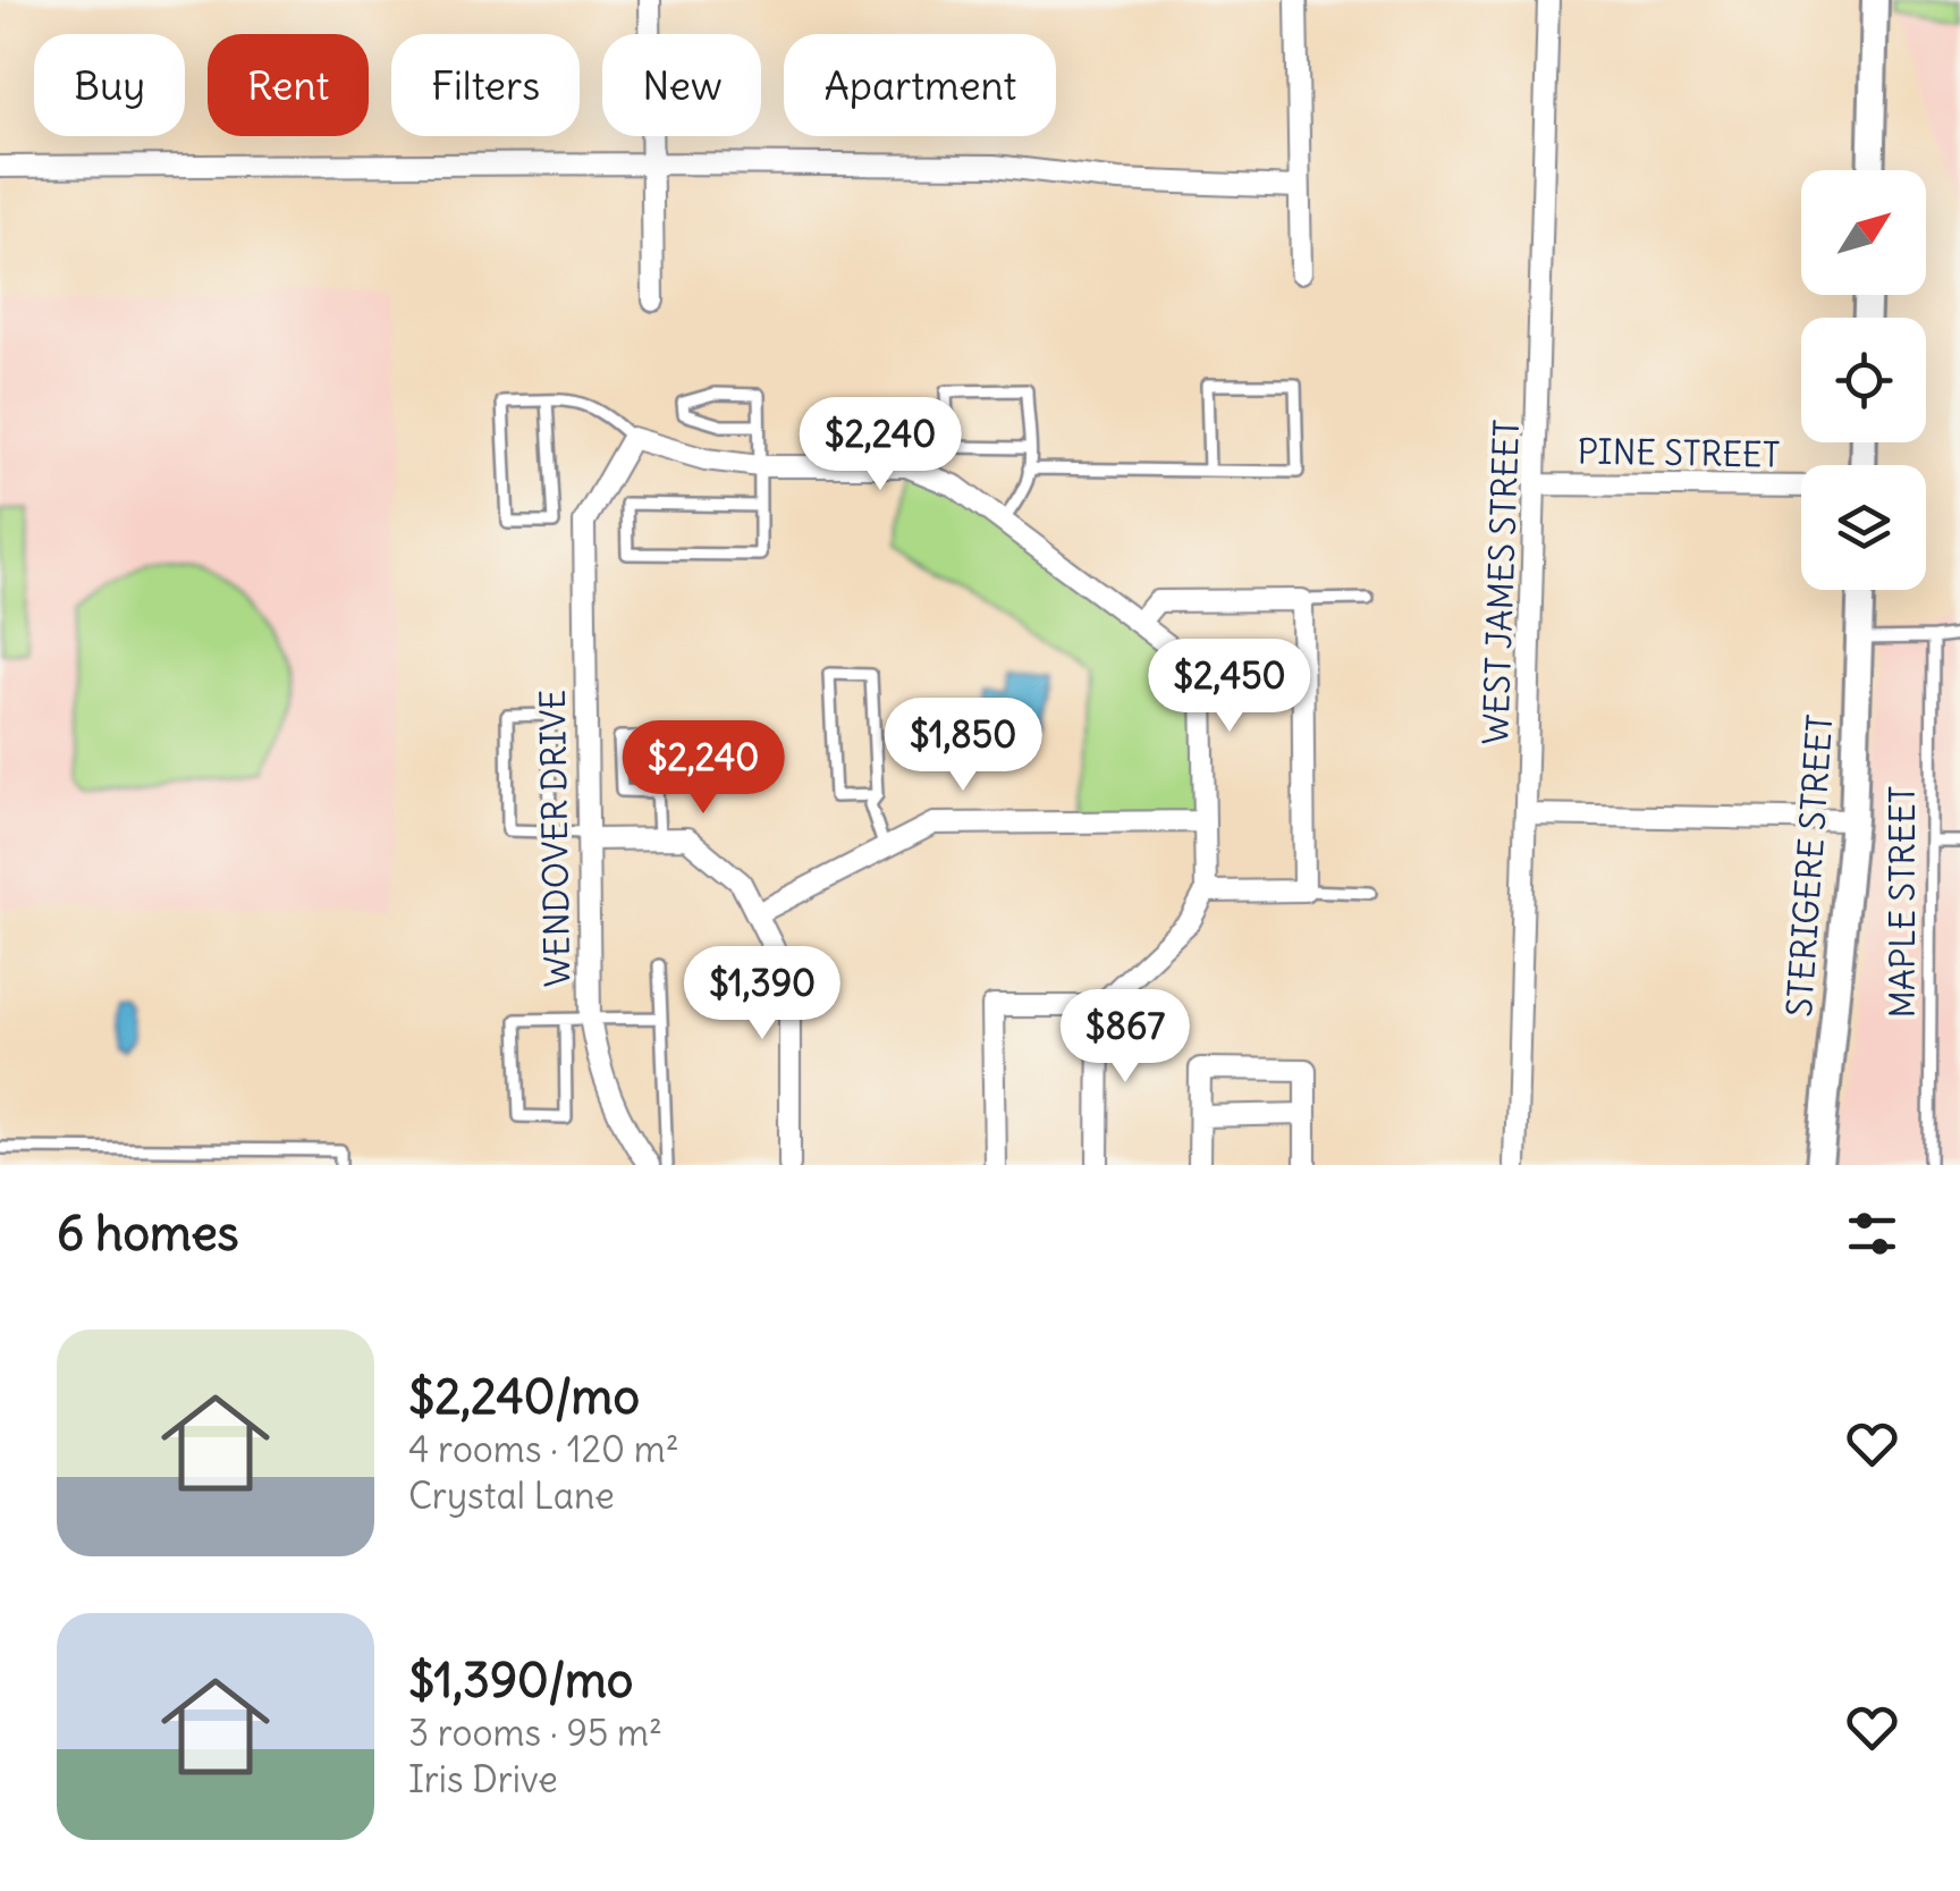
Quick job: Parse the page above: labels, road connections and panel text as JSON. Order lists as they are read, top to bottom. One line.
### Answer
{"streets":{"street":["PINE STREET","WEST JAMES STREET","WENDOVER DRIVE","STERIGERE STREET"],"lane":["MAPLE STREET"]},"crossings":[["PINE STREET","WEST JAMES STREET"]],"north":"top right","page":{"chip":["Buy","Rent","Filters","New","Apartment"],"price":["$2,240","$2,450","$1,850","$2,240","$1,390","$867"],"heading":"6 homes","list":[{"name":"$2,240/mo","note":"4 rooms · 120 m² · Crystal Lane"},{"name":"$1,390/mo","note":"3 rooms · 95 m² · Iris Drive"}]}}
